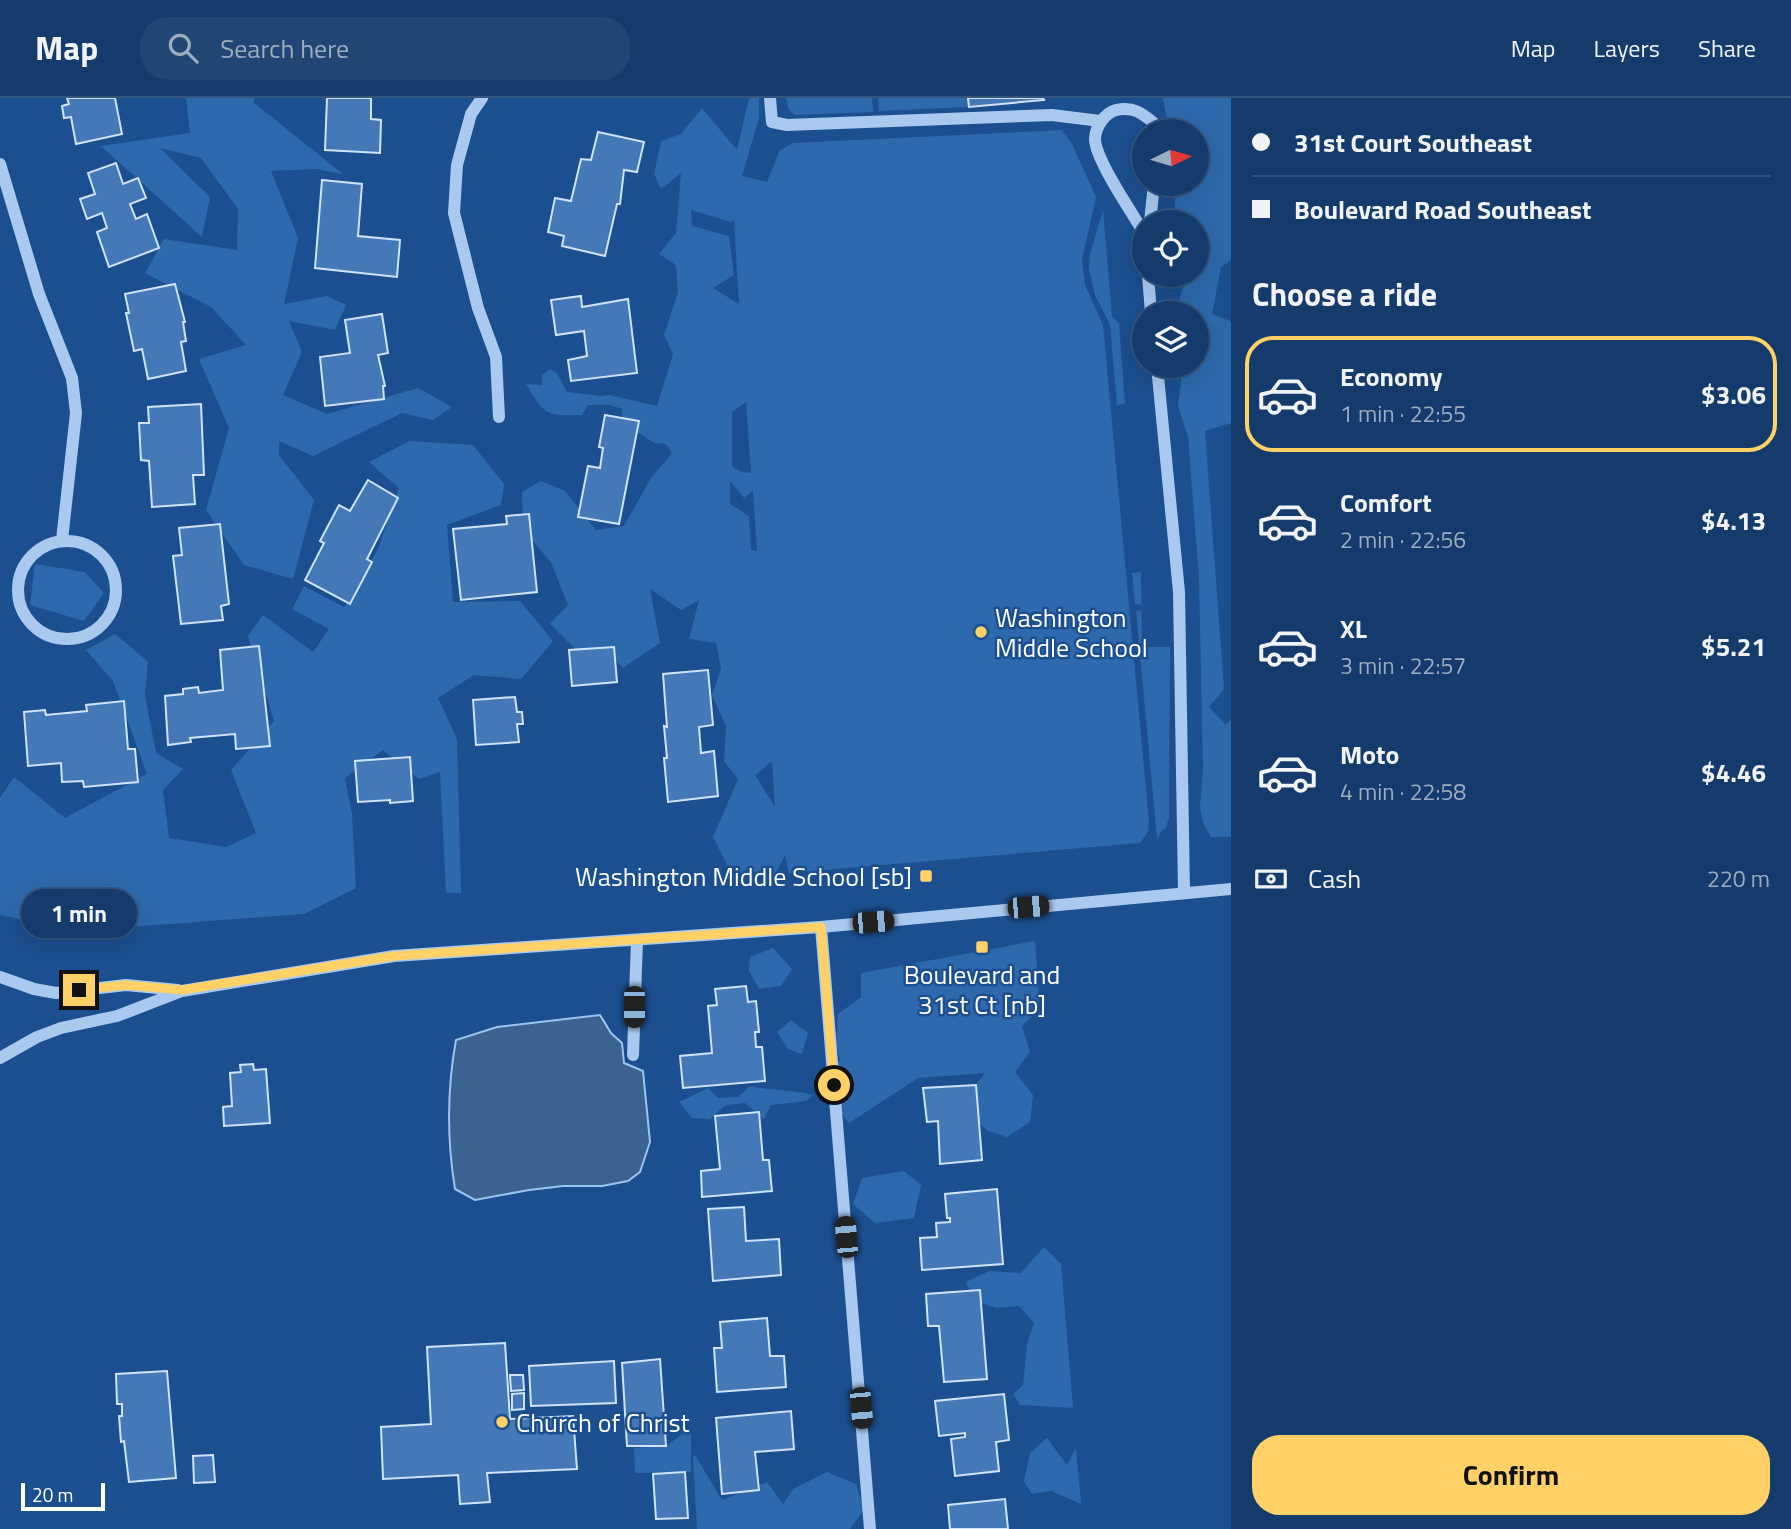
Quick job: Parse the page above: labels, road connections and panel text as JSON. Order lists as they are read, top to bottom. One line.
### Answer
{"places":{"other":["Washington Middle School","Church of Christ"],"transit":["Washington Middle School [sb]","Boulevard and 31st Ct [nb]"]},"scale_bar":"20 m","north":"right","page":{"header":"Map","search":"Search here","nav":["Map","Layers","Share"],"banner":["31st Court Southeast","Boulevard Road Southeast"],"heading":"Choose a ride","list":[{"name":"Economy","note":"1 min · 22:55","value":"$3.06"},{"name":"Comfort","note":"2 min · 22:56","value":"$4.13"},{"name":"XL","note":"3 min · 22:57","value":"$5.21"},{"name":"Moto","note":"4 min · 22:58","value":"$4.46"}],"pay":["Cash","220 m"],"bubble":"1 min","buttons":"Confirm","scale":"20 m"}}
